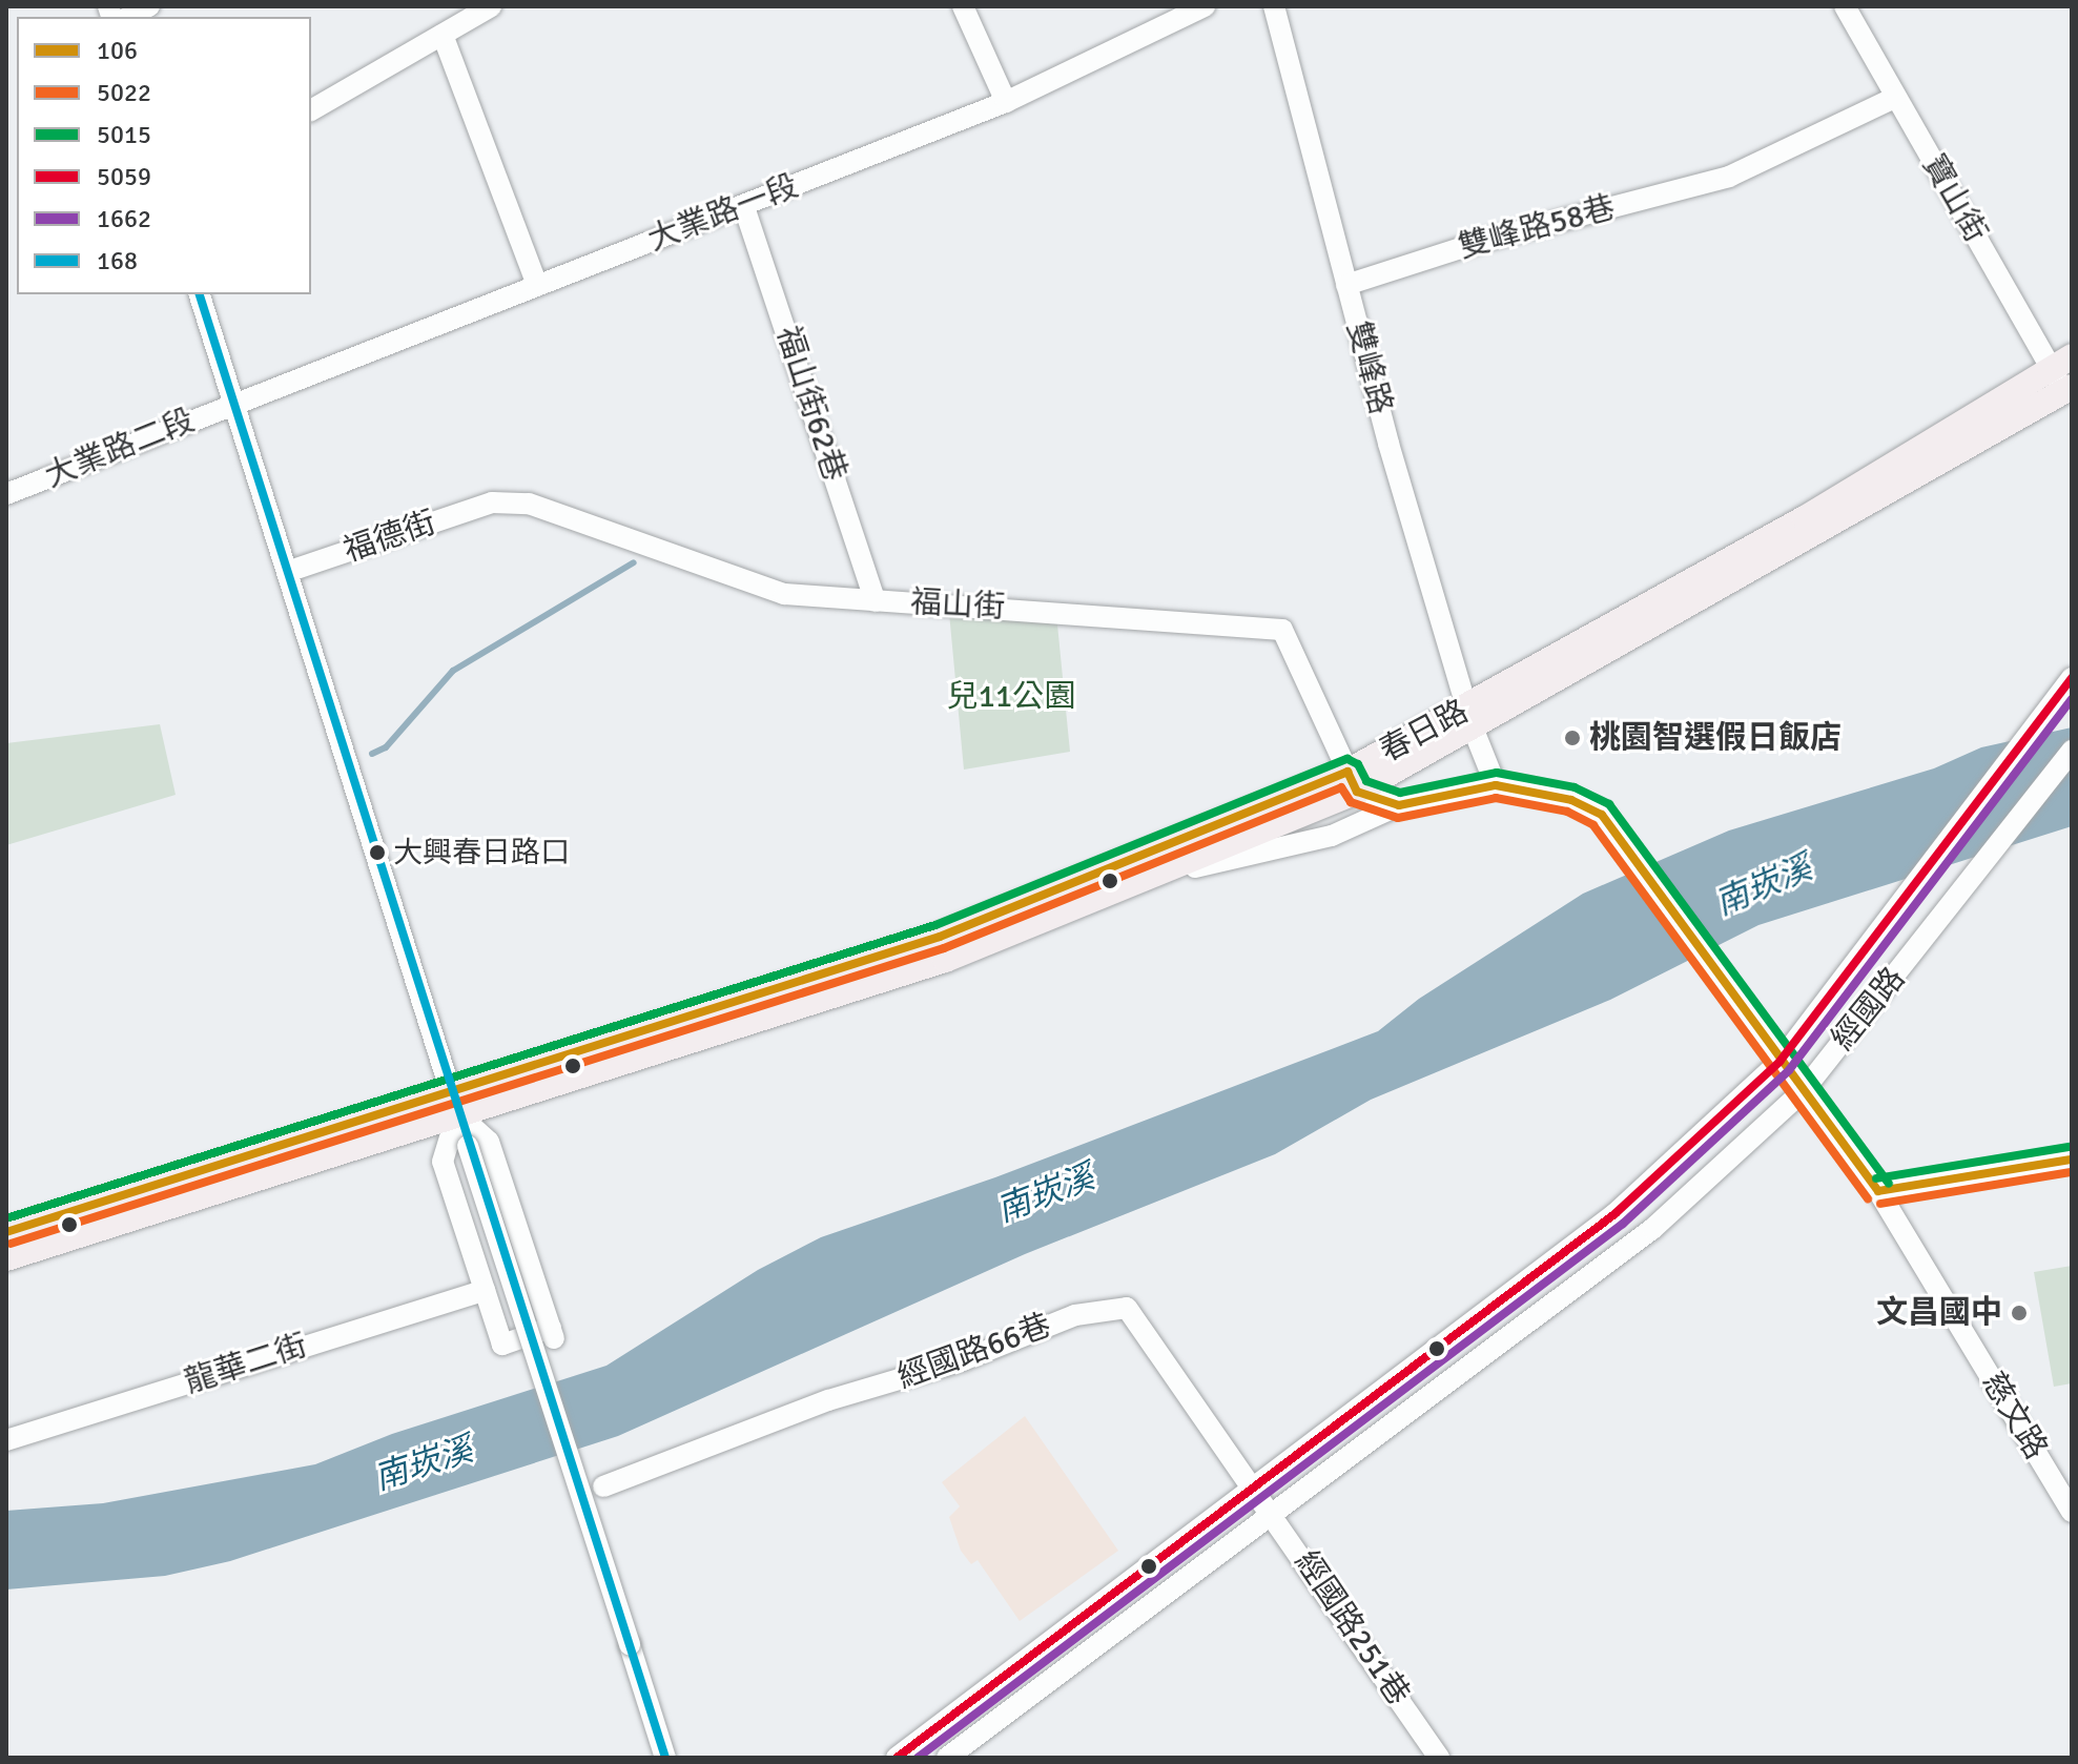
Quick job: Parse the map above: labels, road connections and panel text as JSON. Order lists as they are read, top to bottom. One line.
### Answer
{"streets":{"main road":["春日路"],"street":["寶山街","大業路一段","雙峰路58巷","雙峰路","福山街62巷","大業路二段","福德街","福山街","經國路","經國路66巷","龍華二街","慈文路","經國路251巷"]},"crossings":[["寶山街","雙峰路58巷"],["寶山街","春日路"],["大業路一段","福山街62巷"],["大業路一段","大業路二段"],["雙峰路58巷","雙峰路"],["雙峰路","春日路"],["雙峰路","慈文路"],["福山街62巷","福山街"],["福德街","福山街"],["福山街","春日路"],["經國路","經國路66巷"],["經國路","慈文路"],["經國路","經國路251巷"],["經國路66巷","經國路251巷"]],"water":["南崁溪"],"parks":["兒11公園"],"places":["桃園智選假日飯店","大興春日路口","文昌國中"],"lines":["transit line 168","transit line 5059","transit line 1662","transit line 5015","transit line 106","transit line 5022"],"legend":["106","5022","5015","5059","1662","168"]}
